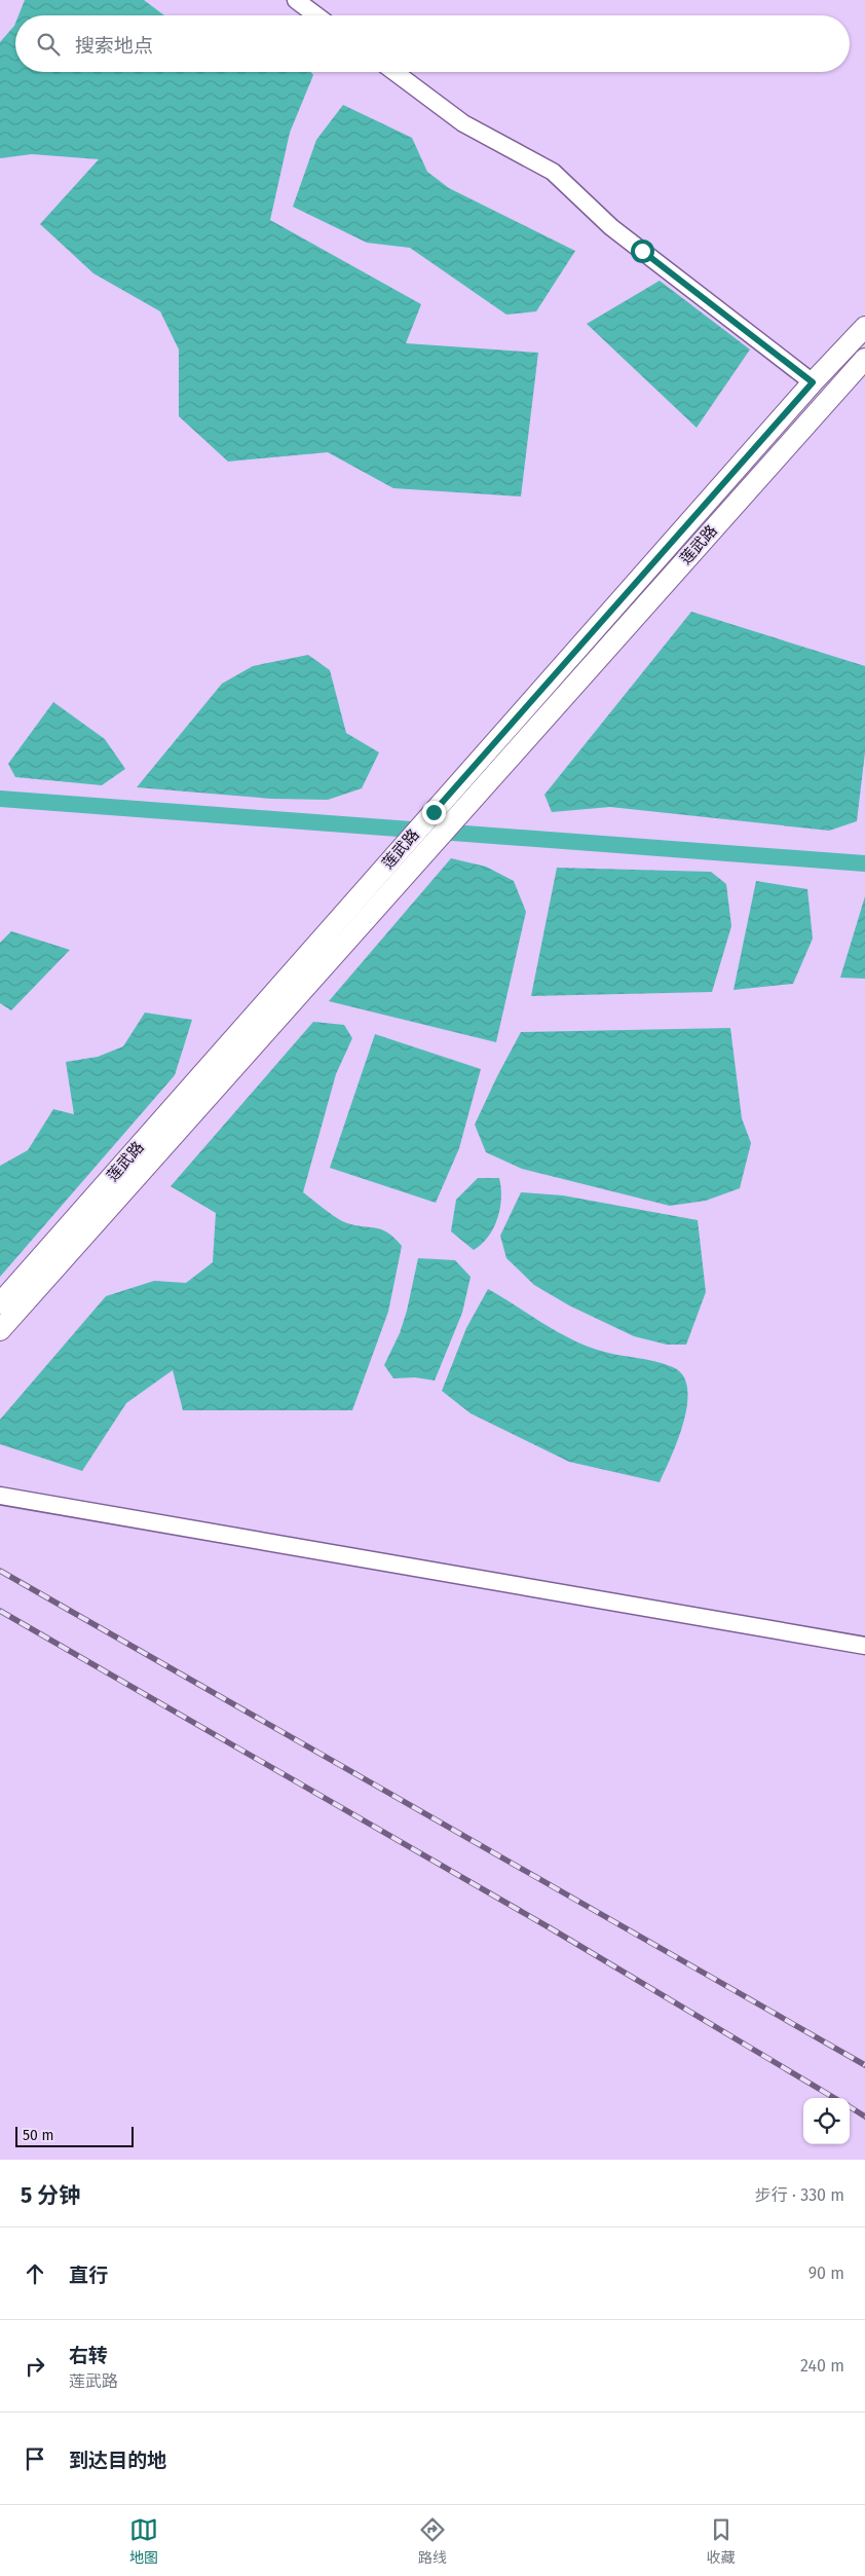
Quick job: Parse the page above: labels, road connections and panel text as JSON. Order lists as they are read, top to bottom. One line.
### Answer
{"streets":{"main road":["莲武路"]},"scale_bar":"50 m","page":{"search":"搜索地点","scale":"50 m","heading":["5 分钟","步行 · 330 m"],"list":[["直行","90 m"],["右转","莲武路","240 m"],"到达目的地"],"nav":["地图","路线","收藏"]}}
